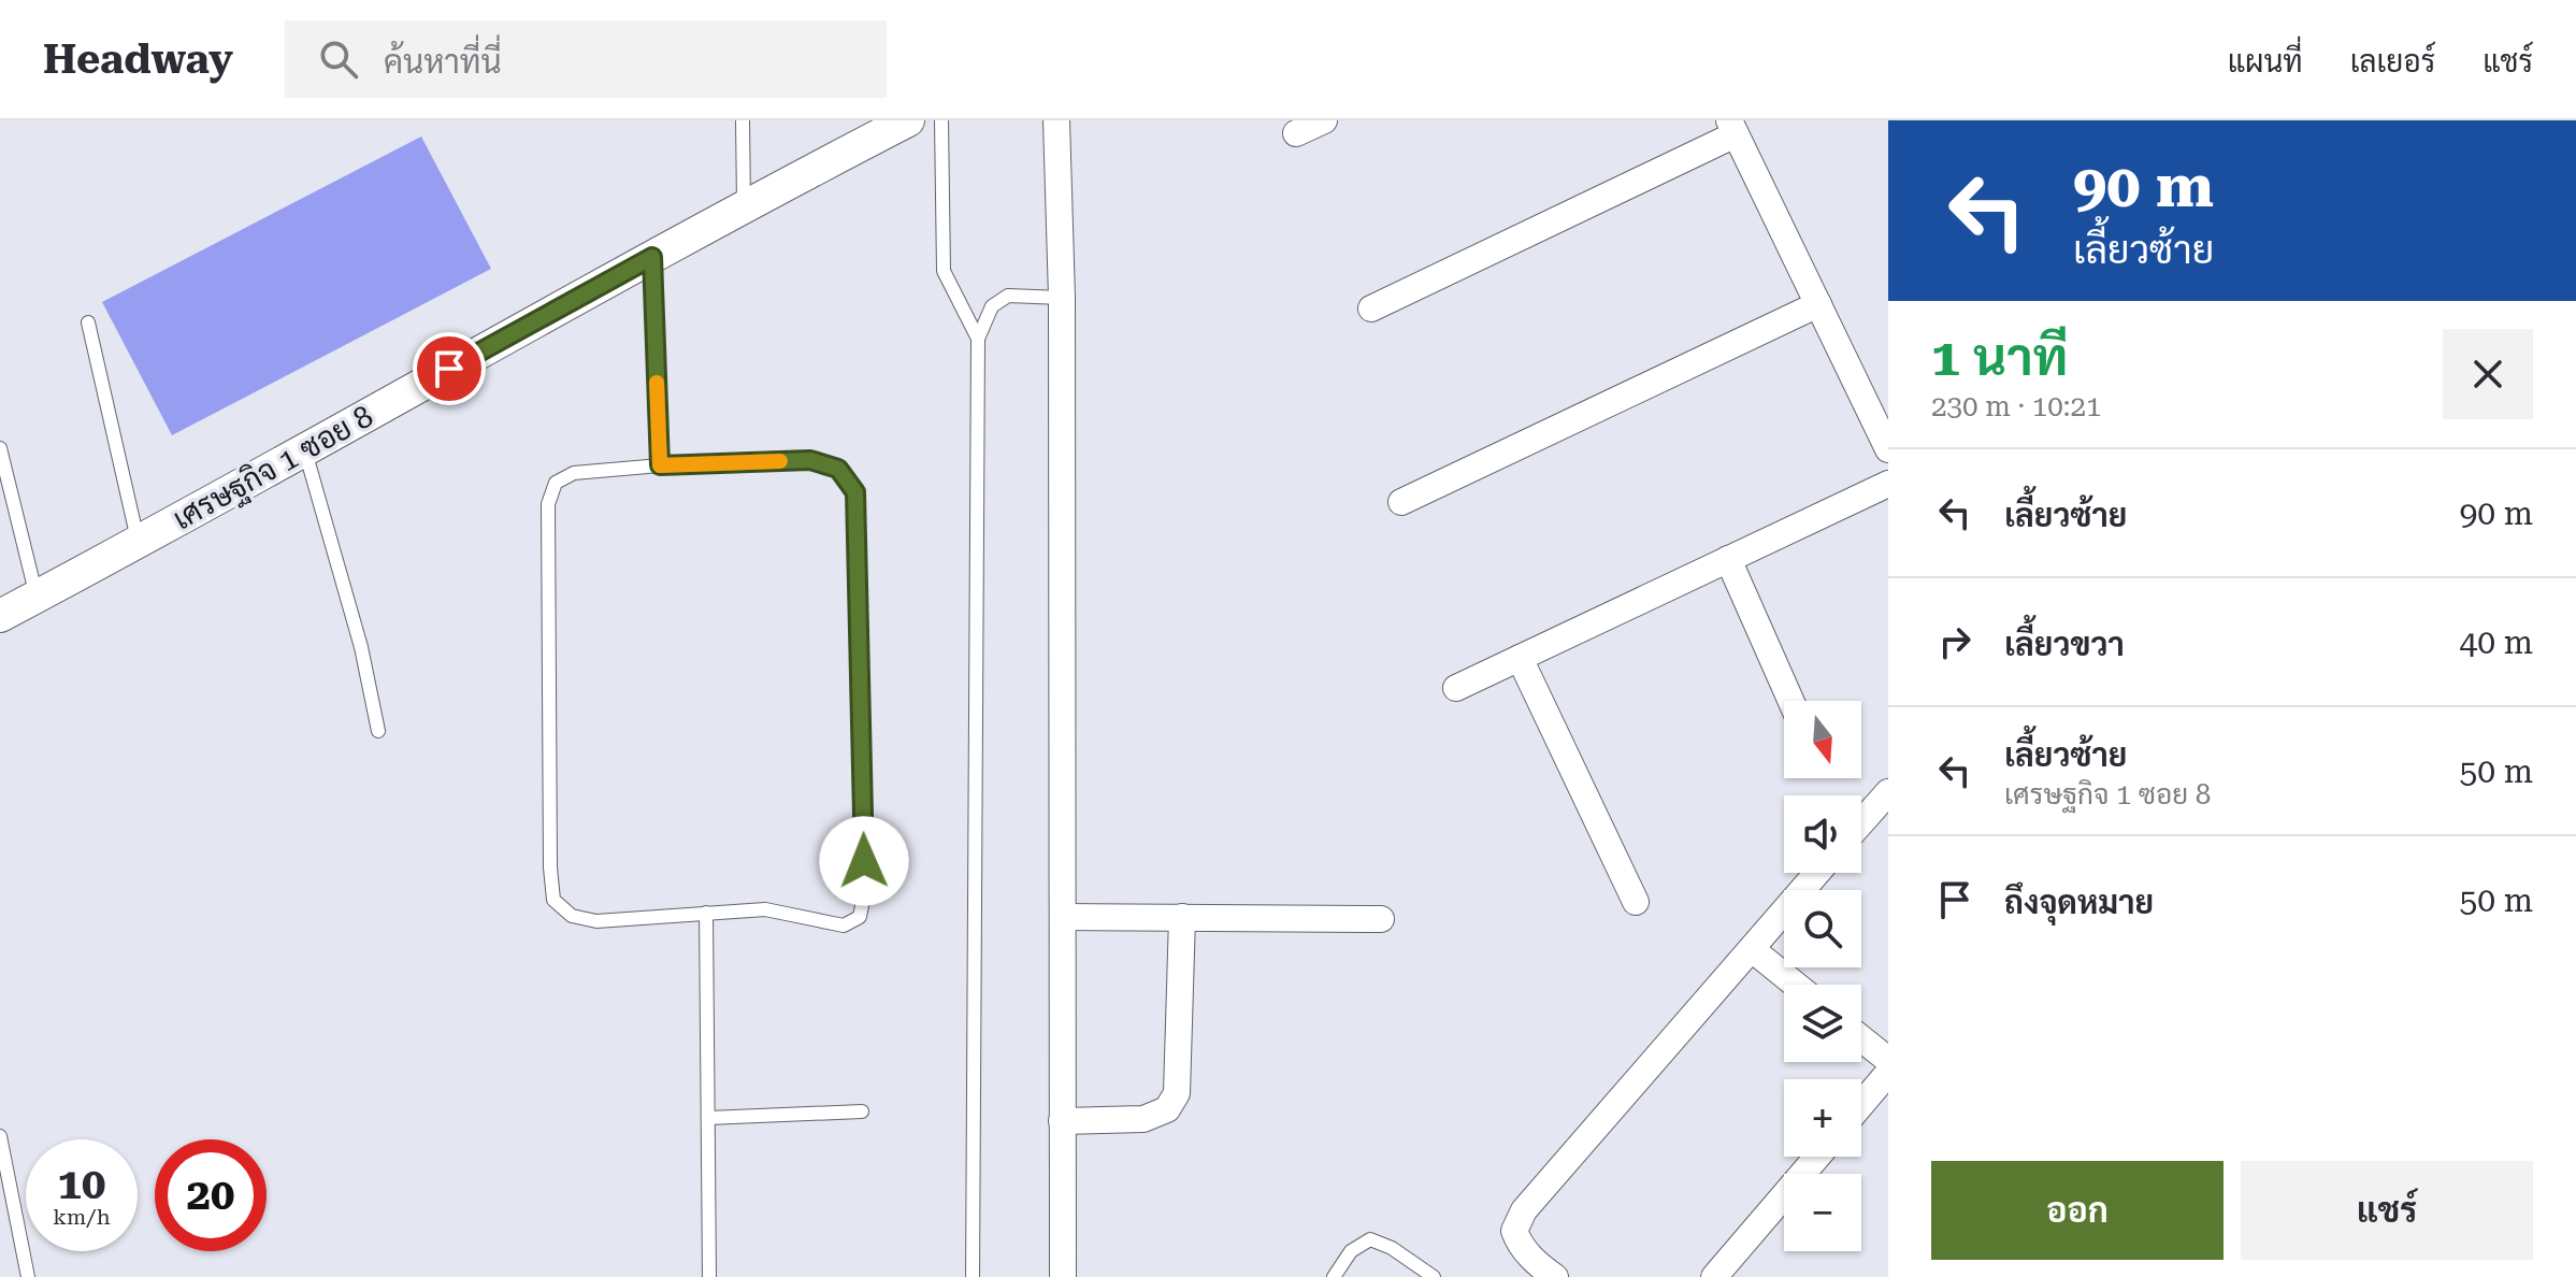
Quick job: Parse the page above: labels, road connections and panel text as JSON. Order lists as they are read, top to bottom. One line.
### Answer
{"streets":{"street":["เศรษฐกิจ 1 ซอย 8"]},"north":"bottom","page":{"header":"Headway","search":"ค้นหาที่นี่","nav":["แผนที่","เลเยอร์","แชร์"],"turn":["90 m","เลี้ยวซ้าย"],"heading":["1 นาที","230 m · 10:21"],"list":[{"name":"เลี้ยวซ้าย","value":"90 m"},{"name":"เลี้ยวขวา","value":"40 m"},{"name":"เลี้ยวซ้าย","note":"เศรษฐกิจ 1 ซอย 8","value":"50 m"},{"name":"ถึงจุดหมาย","value":"50 m"}],"map_buttons":["+","−"],"speed":"10 km/h","limit":"20","buttons":["ออก","แชร์"]}}
